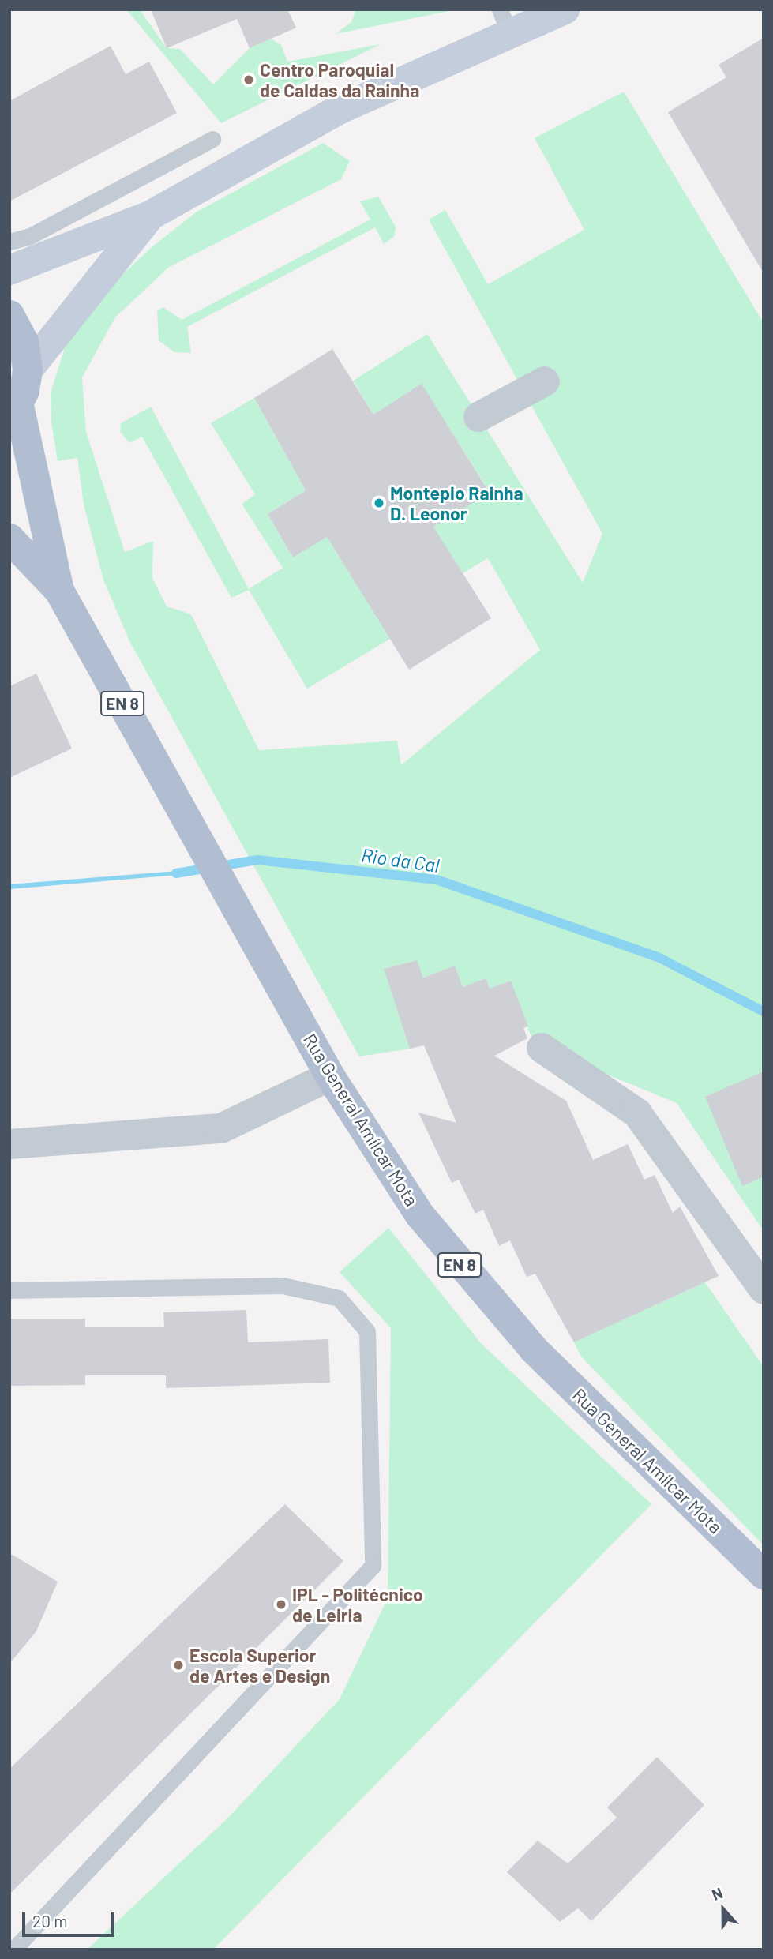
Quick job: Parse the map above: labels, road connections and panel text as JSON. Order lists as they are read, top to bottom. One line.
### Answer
{"streets":{"main road":["EN 8","Rua General Amílcar Mota"]},"water":["Rio da Cal"],"places":["Centro Paroquial de Caldas da Rainha","Montepio Rainha D. Leonor","IPL - Politécnico de Leiria","Escola Superior de Artes e Design"],"scale_bar":"20 m","north":"top"}
